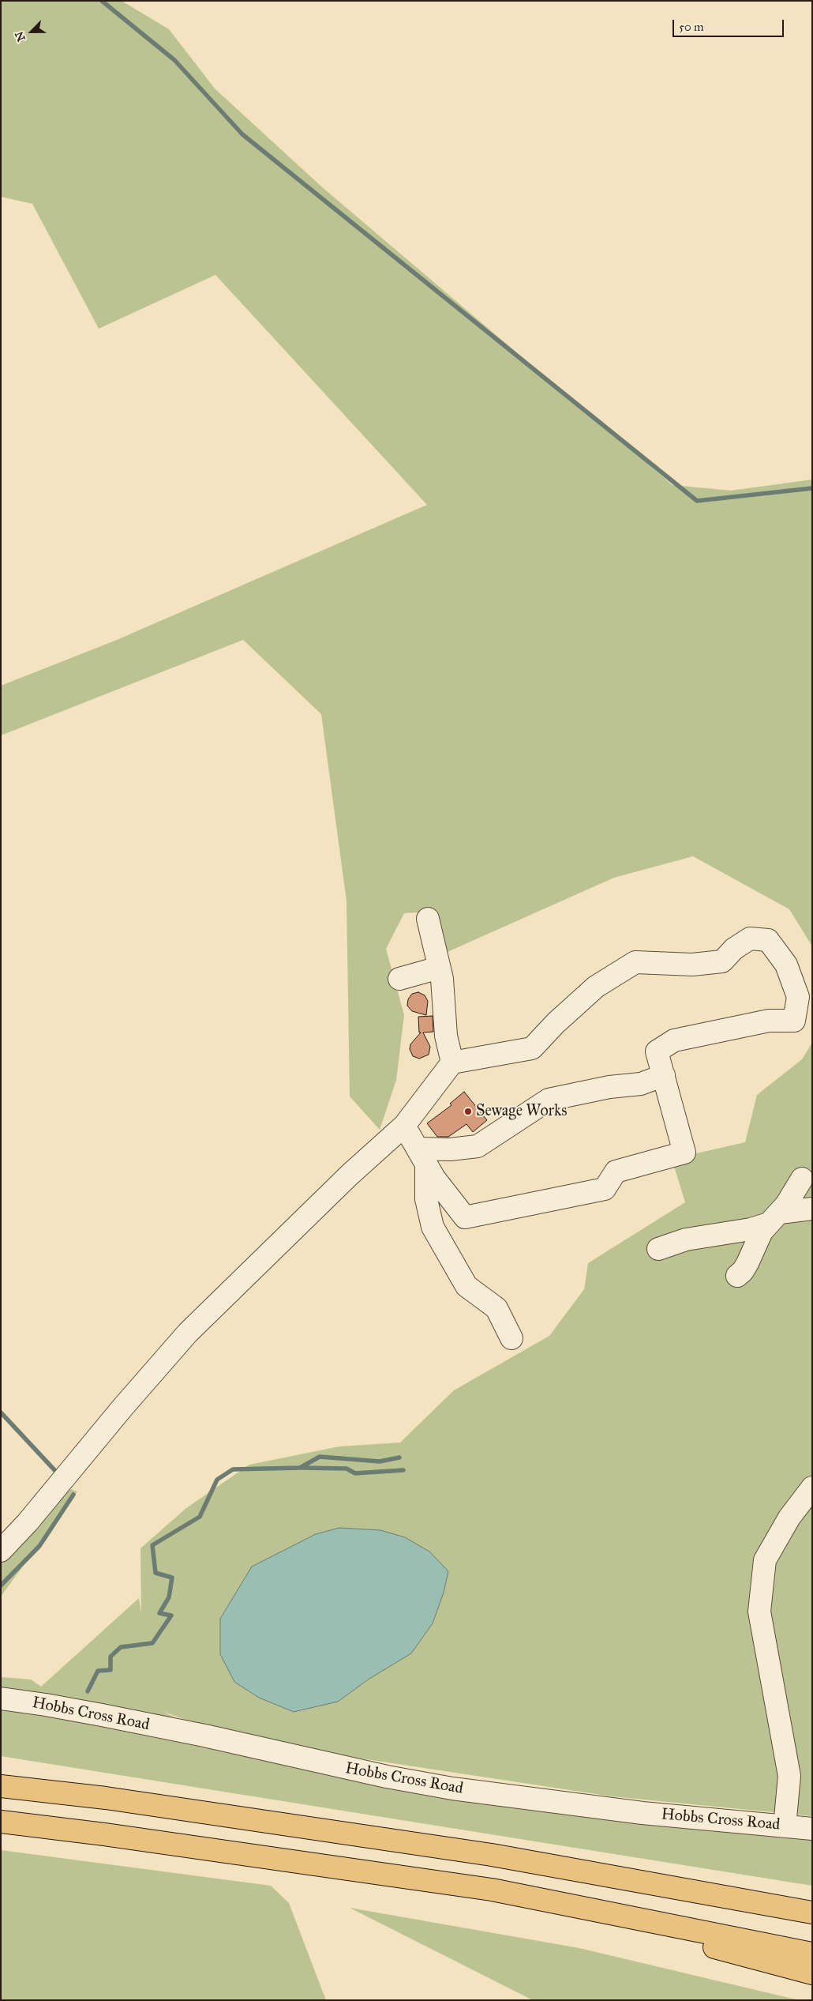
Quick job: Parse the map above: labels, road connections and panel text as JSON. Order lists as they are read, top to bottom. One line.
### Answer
{"streets":{"street":["Hobbs Cross Road"]},"places":["Sewage Works"],"scale_bar":"50 m","north":"bottom left"}
